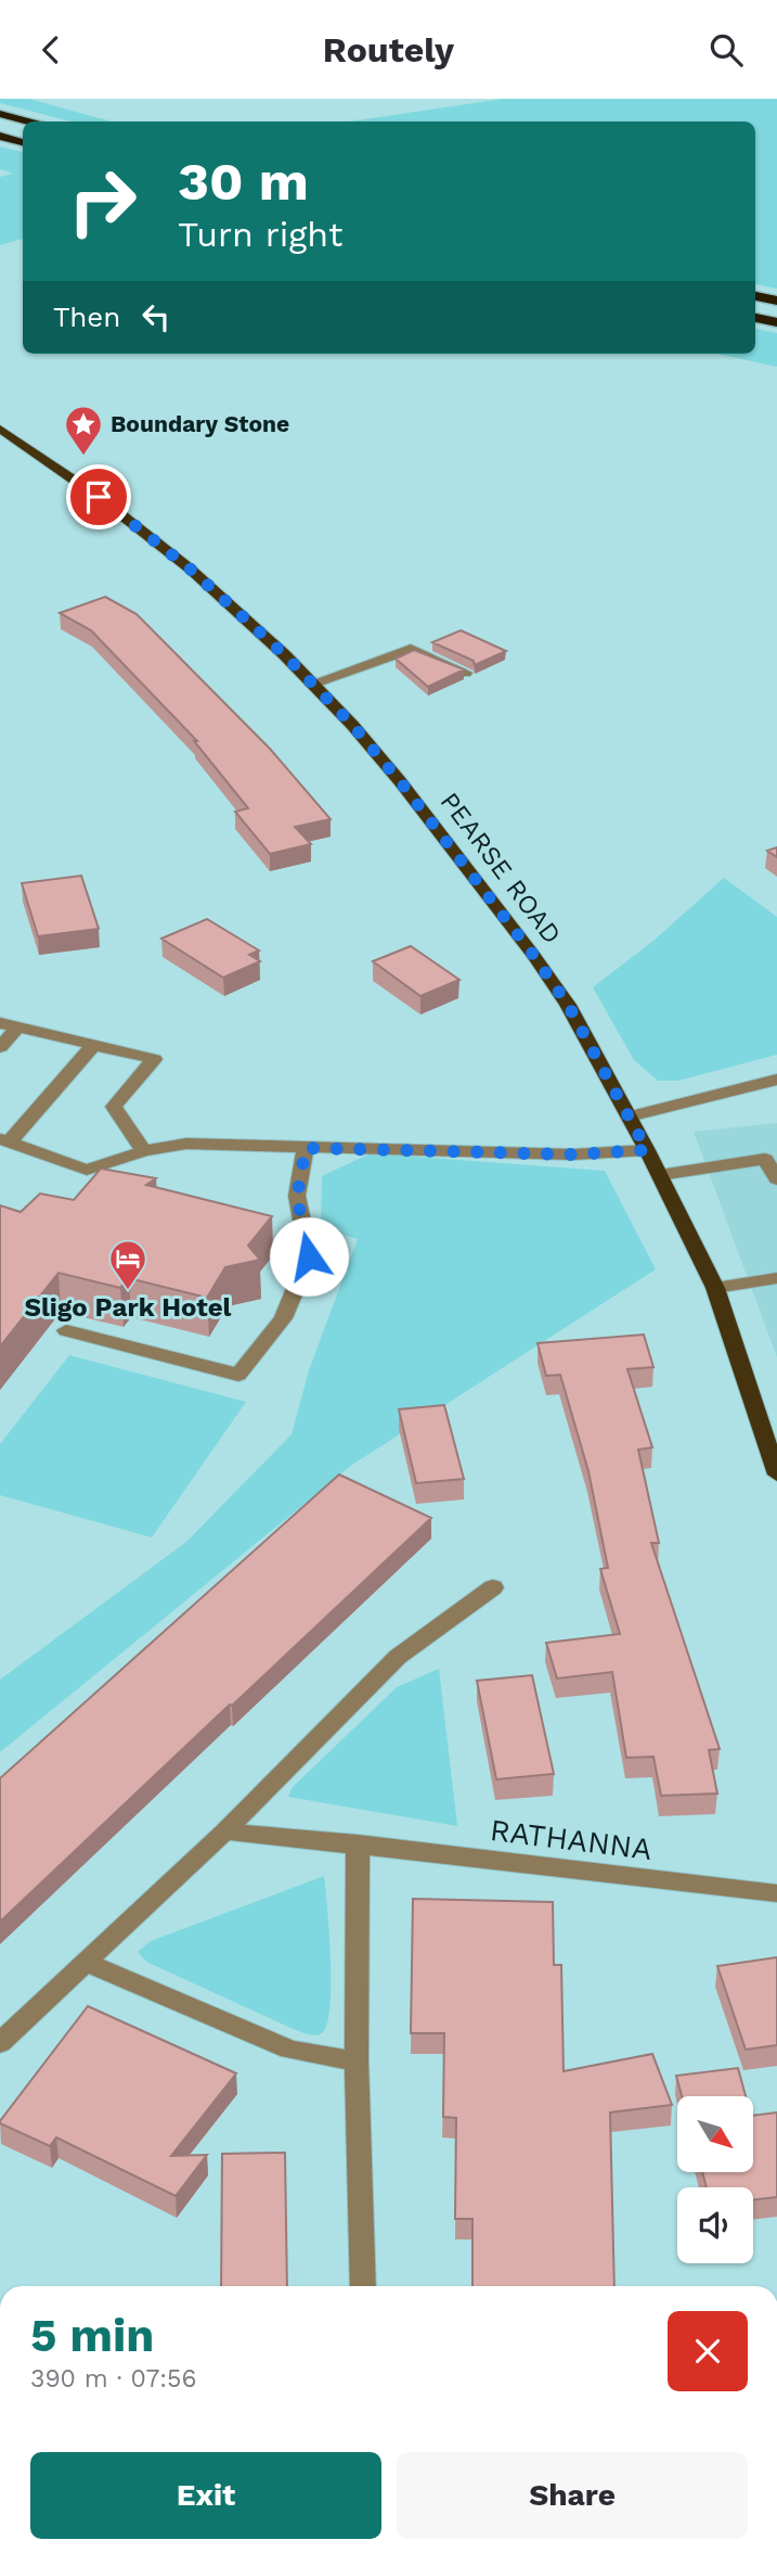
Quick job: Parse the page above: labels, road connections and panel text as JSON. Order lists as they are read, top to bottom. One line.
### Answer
{"streets":{"main road":["PEARSE ROAD"],"street":["RATHANNA"]},"places":{"place":["Boundary Stone"],"hotel":["Sligo Park Hotel"]},"north":"bottom right","page":{"header":"Routely","turn":["30 m","Turn right"],"then":"Then","heading":["5 min","390 m · 07:56"],"buttons":["Exit","Share"]}}
